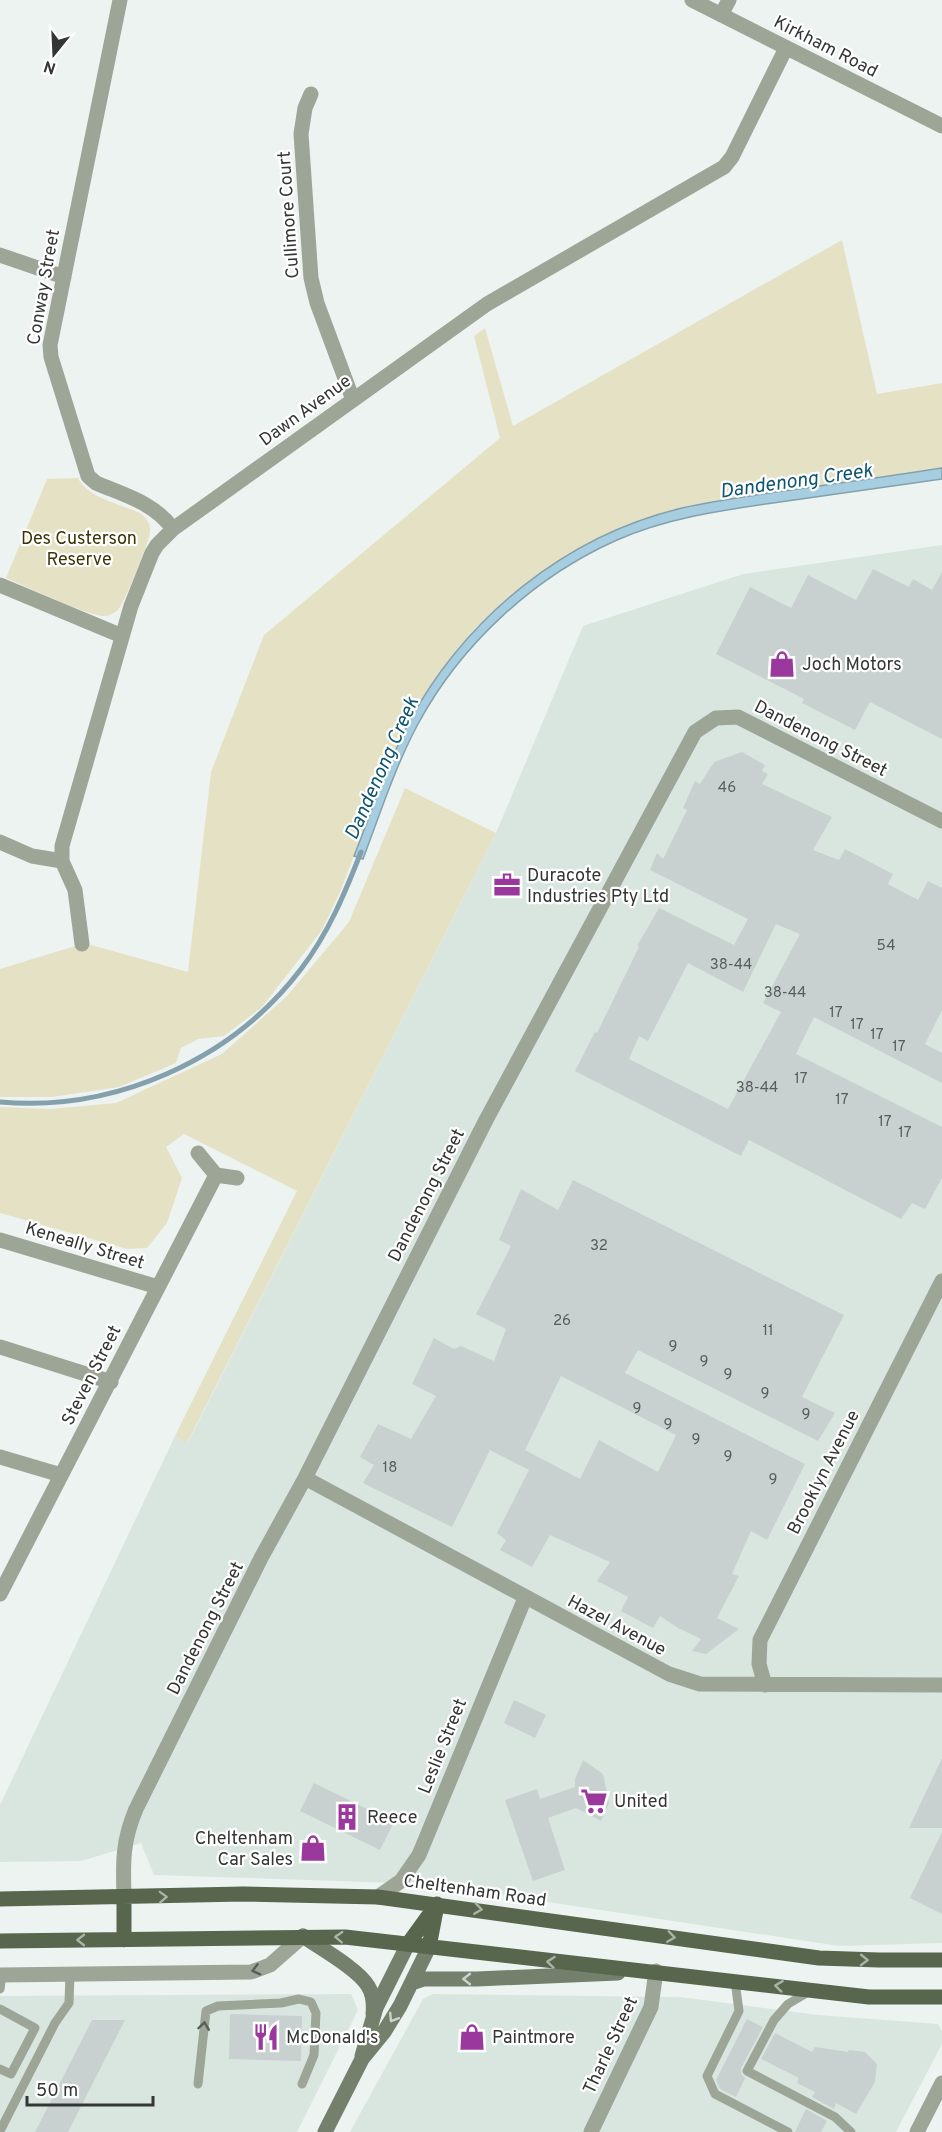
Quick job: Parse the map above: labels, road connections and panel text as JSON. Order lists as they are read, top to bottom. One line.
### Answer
{"streets":{"main road":["Dandenong Street","Cheltenham Road"],"street":["Kirkham Road","Cullimore Court","Conway Street","Dawn Avenue","Keneally Street","Steven Street","Brooklyn Avenue","Hazel Avenue","Leslie Street","Tharle Street"]},"crossings":[["Kirkham Road","Dawn Avenue"],["Cullimore Court","Dawn Avenue"],["Conway Street","Dawn Avenue"],["Dandenong Street","Hazel Avenue"],["Dandenong Street","Cheltenham Road"],["Keneally Street","Steven Street"],["Brooklyn Avenue","Hazel Avenue"],["Hazel Avenue","Leslie Street"],["Leslie Street","Cheltenham Road"]],"water":["Dandenong Creek"],"parks":["Des Custerson Reserve"],"places":{"shop":["Joch Motors","Cheltenham Car Sales","Paintmore"],"office":["Duracote Industries Pty Ltd"],"supermarket":["United"],"building":["Reece"],"restaurant":["McDonald's"]},"house_numbers":["46","54","38-44","38-44","17","17","17","17","17","38-44","17","17","17","32","26","11","9","9","9","9","9","9","9","9","9","18","9"],"scale_bar":"50 m","north":"bottom"}
